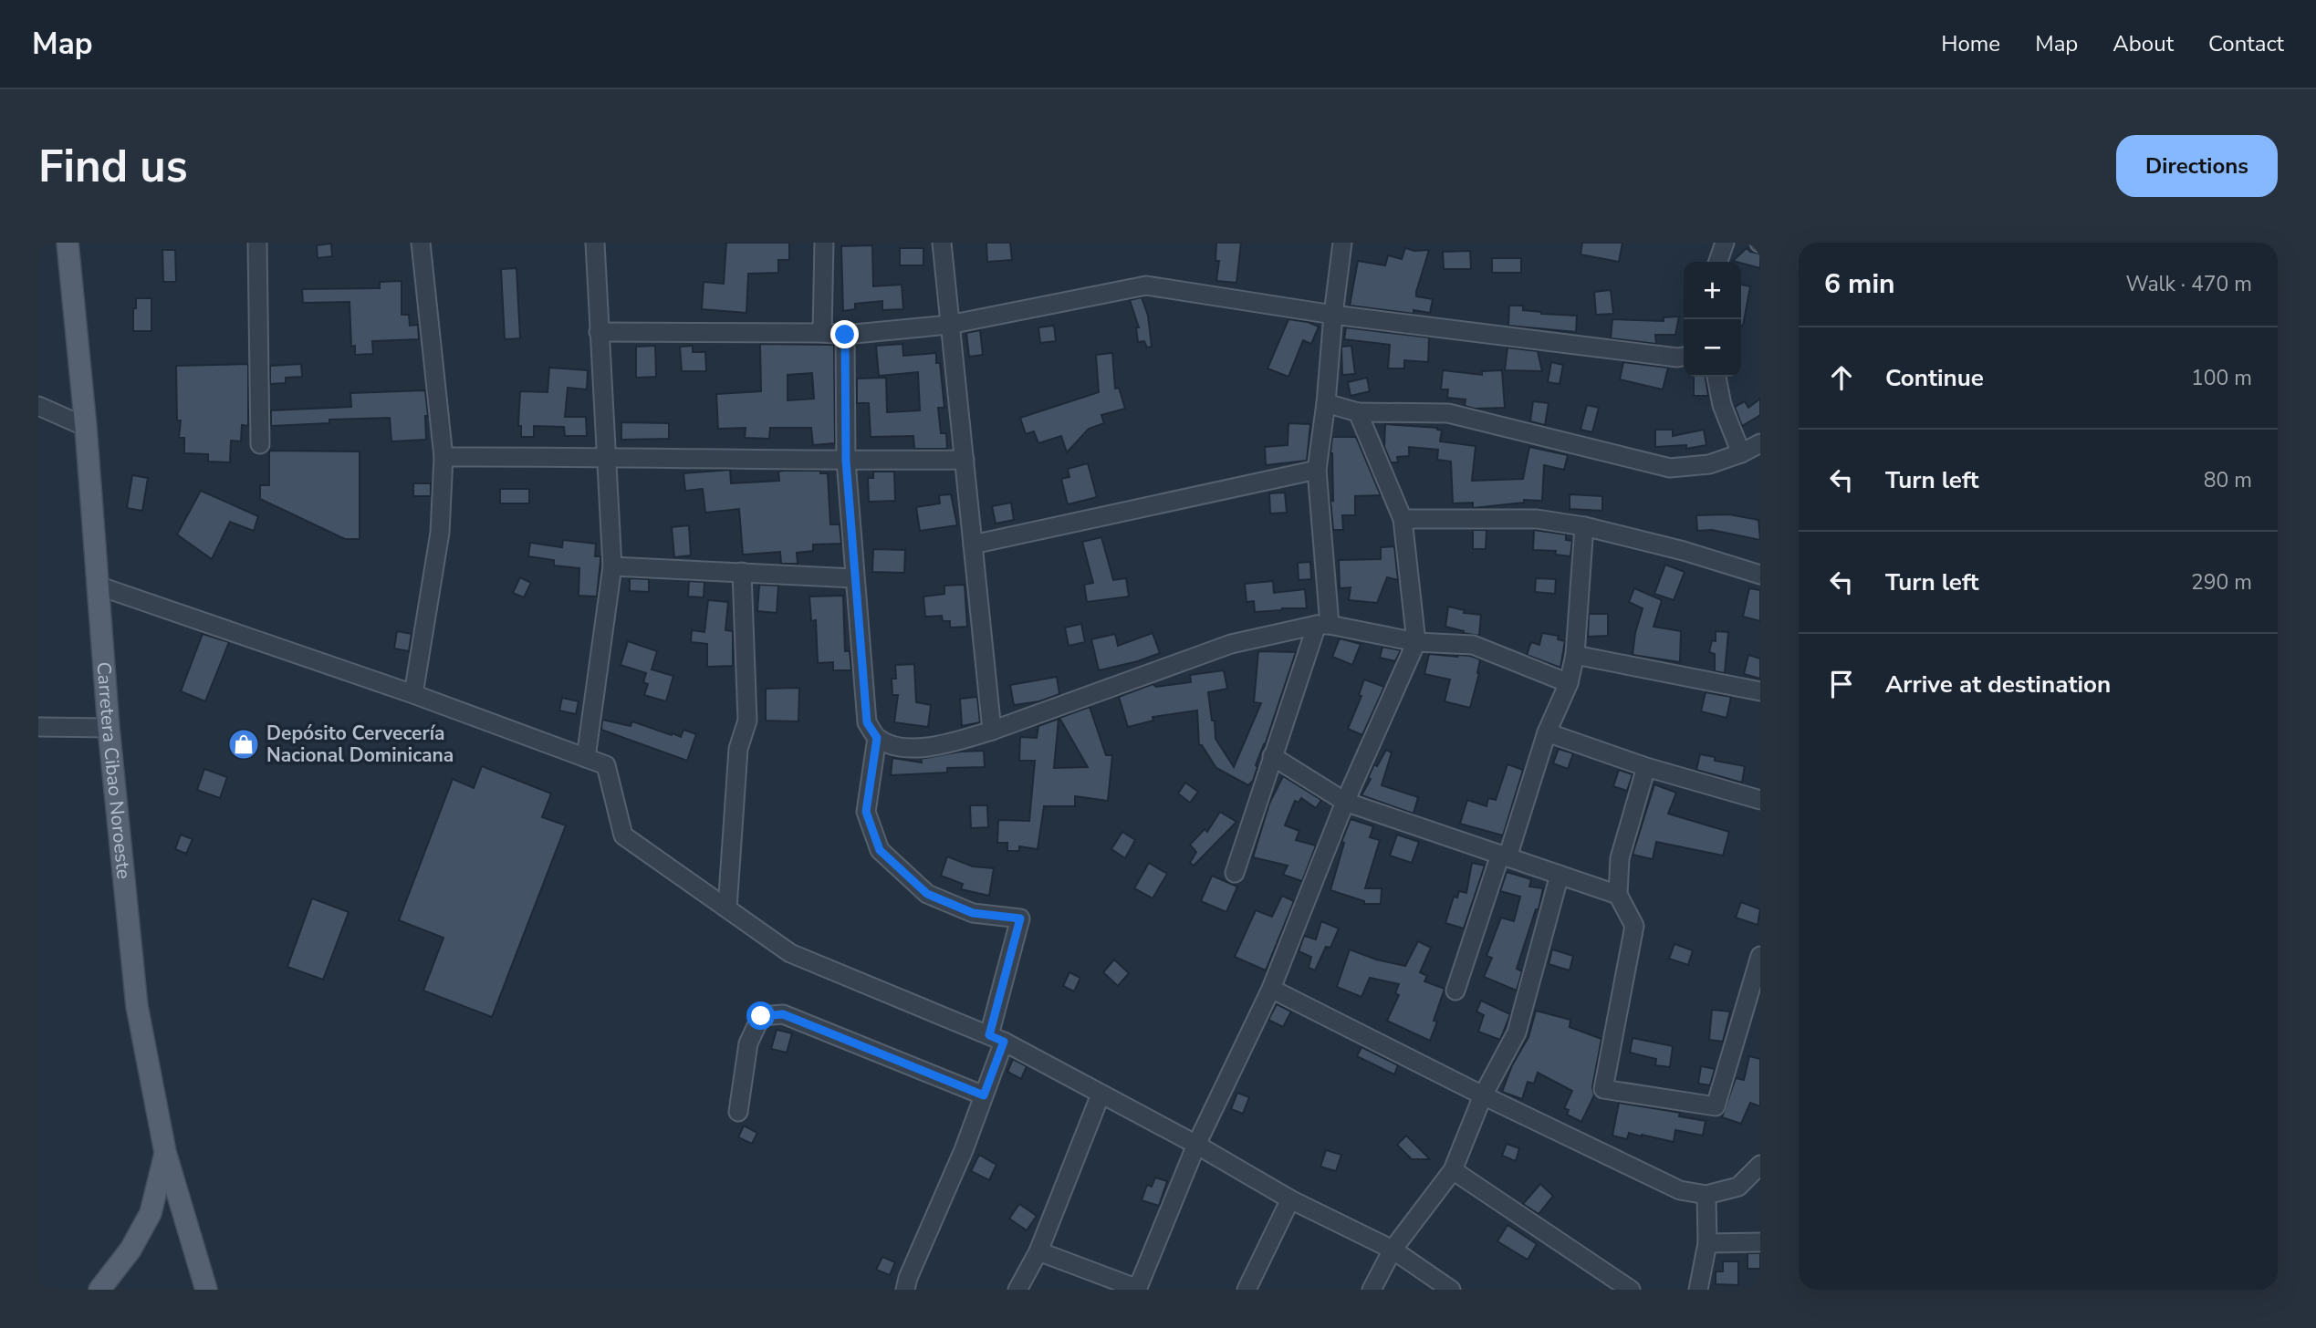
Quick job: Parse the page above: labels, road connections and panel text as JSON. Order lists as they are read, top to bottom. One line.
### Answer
{"streets":{"main road":["Carretera Cibao Noroeste"]},"places":{"shop":["Depósito Cervecería Nacional Dominicana"]},"page":{"header":"Map","nav":["Home","Map","About","Contact"],"buttons":"Directions","title":"Find us","heading":["6 min","Walk · 470 m"],"map_buttons":["+","−"],"list":[["Continue","100 m"],["Turn left","80 m"],["Turn left","290 m"],"Arrive at destination"]}}
